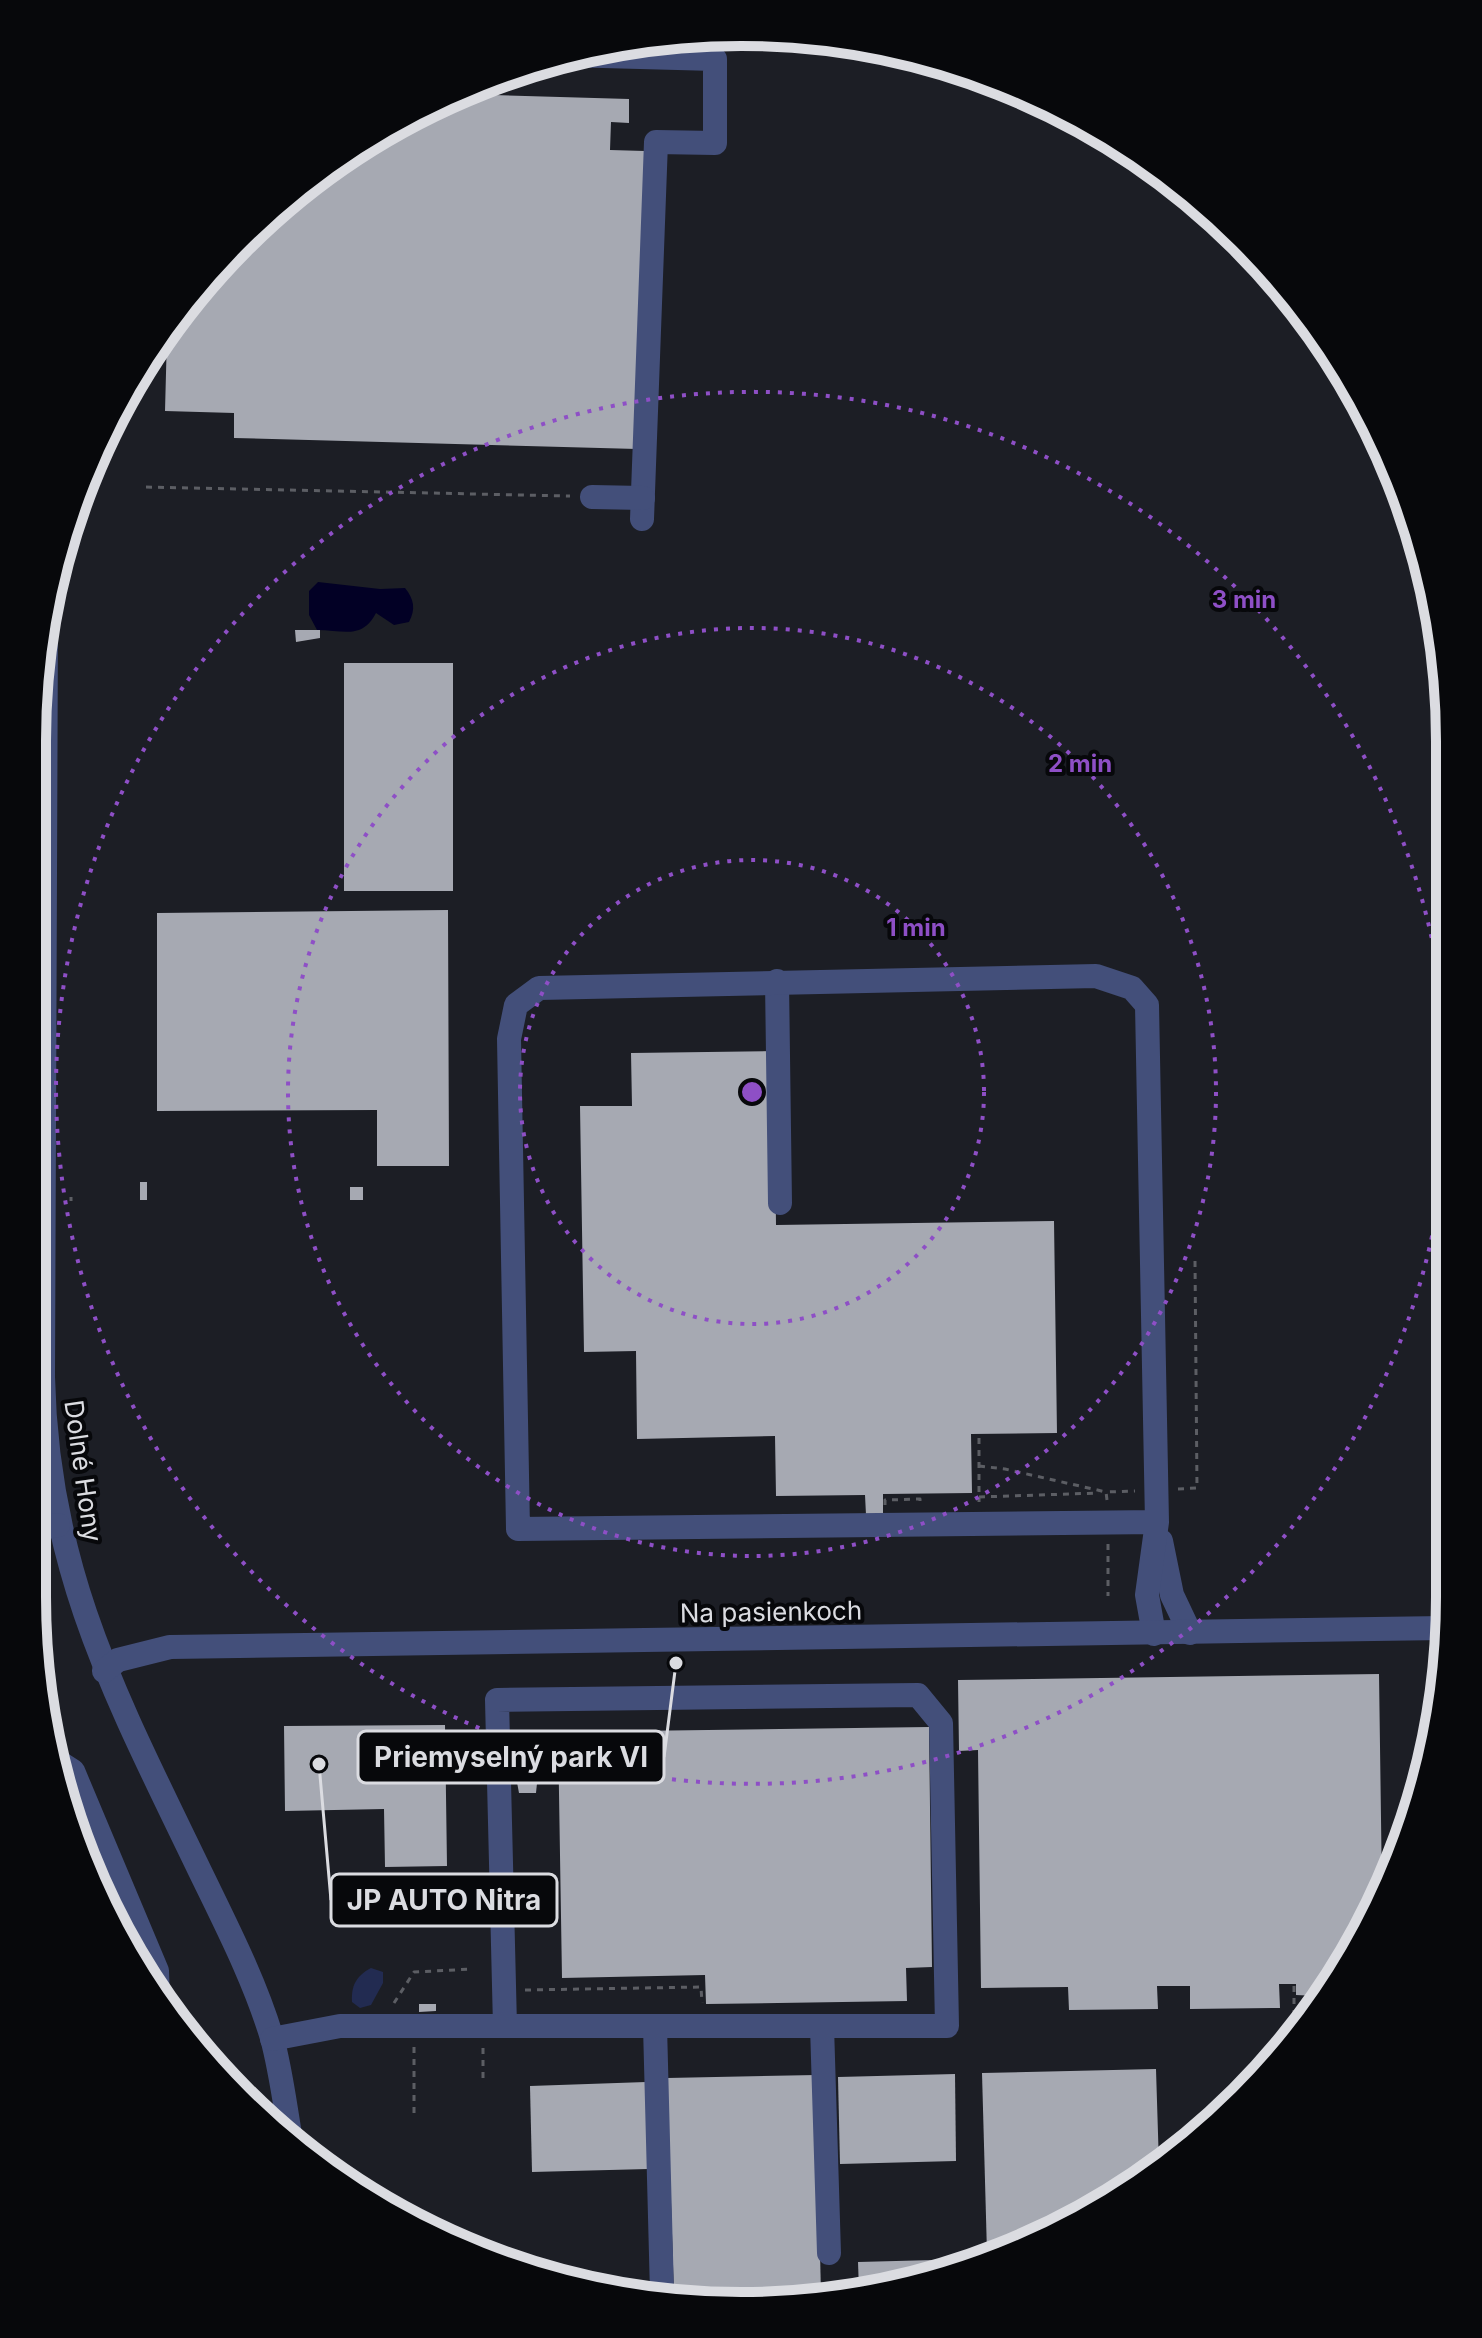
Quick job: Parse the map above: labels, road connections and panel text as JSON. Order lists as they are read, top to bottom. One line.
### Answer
{"streets":{"street":["Dolné Hony","Na pasienkoch"]},"crossings":[["Dolné Hony","Na pasienkoch"]],"places":["Priemyselný park VI","JP AUTO Nitra"],"rings":["3 min","2 min","1 min"]}
